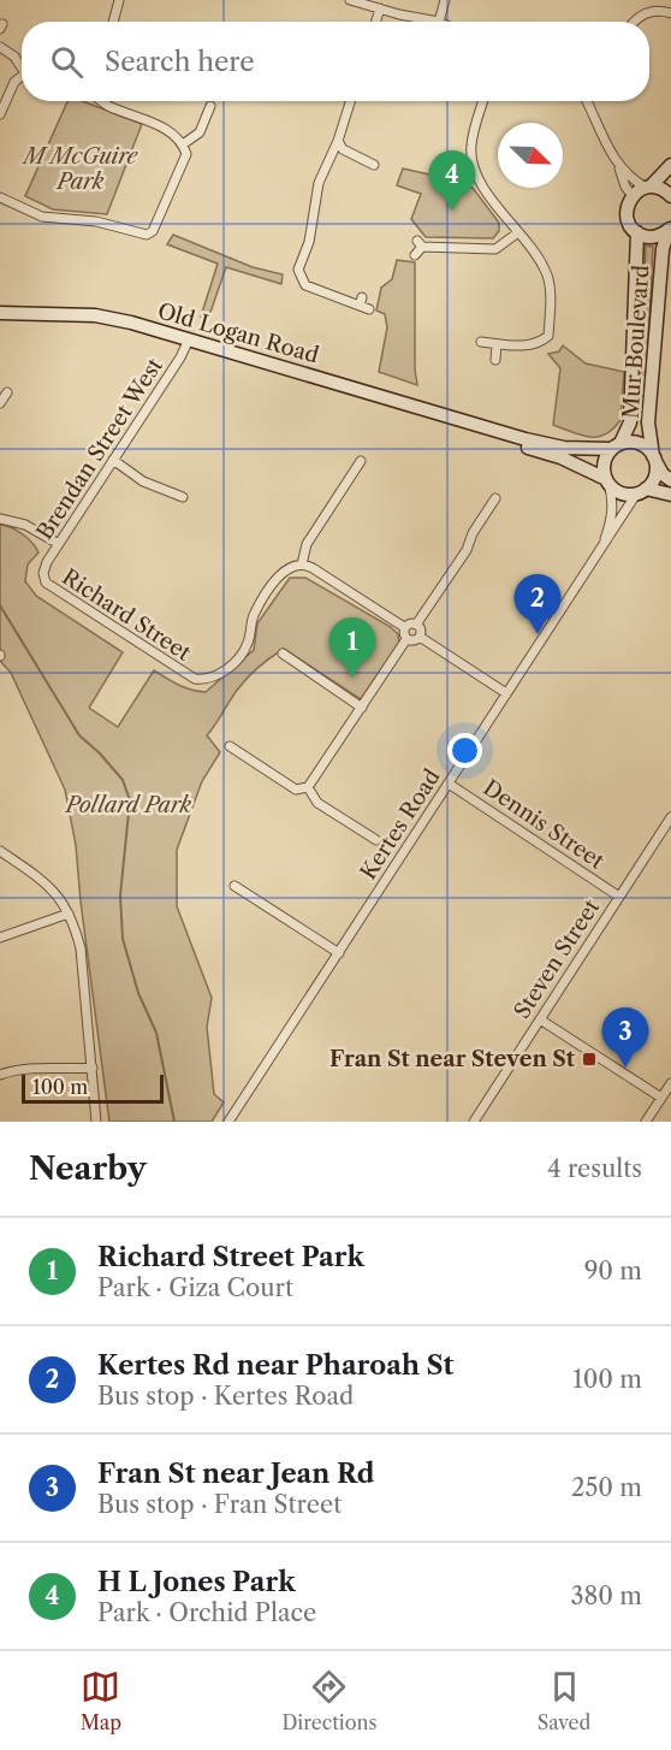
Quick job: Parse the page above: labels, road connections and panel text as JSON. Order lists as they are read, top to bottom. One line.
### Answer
{"streets":{"main road":["Old Logan Road","Mur Boulevard"],"street":["Brendan Street West","Richard Street","Kertes Road","Dennis Street","Steven Street"]},"crossings":[["Old Logan Road","Mur Boulevard"],["Old Logan Road","Brendan Street West"],["Old Logan Road","Kertes Road"],["Mur Boulevard","Kertes Road"],["Brendan Street West","Richard Street"],["Kertes Road","Dennis Street"],["Dennis Street","Steven Street"]],"parks":["M McGuire Park","Pollard Park"],"places":{"transit":["Fran St near Steven St"]},"scale_bar":"100 m","north":"bottom right","page":{"search":"Search here","pins":["4","2","1","3"],"scale":"100 m","heading":["Nearby","4 results"],"list":[{"mark":"1","name":"Richard Street Park","note":"Park · Giza Court","value":"90 m"},{"mark":"2","name":"Kertes Rd near Pharoah St","note":"Bus stop · Kertes Road","value":"100 m"},{"mark":"3","name":"Fran St near Jean Rd","note":"Bus stop · Fran Street","value":"250 m"},{"mark":"4","name":"H L Jones Park","note":"Park · Orchid Place","value":"380 m"}],"nav":["Map","Directions","Saved"]}}
